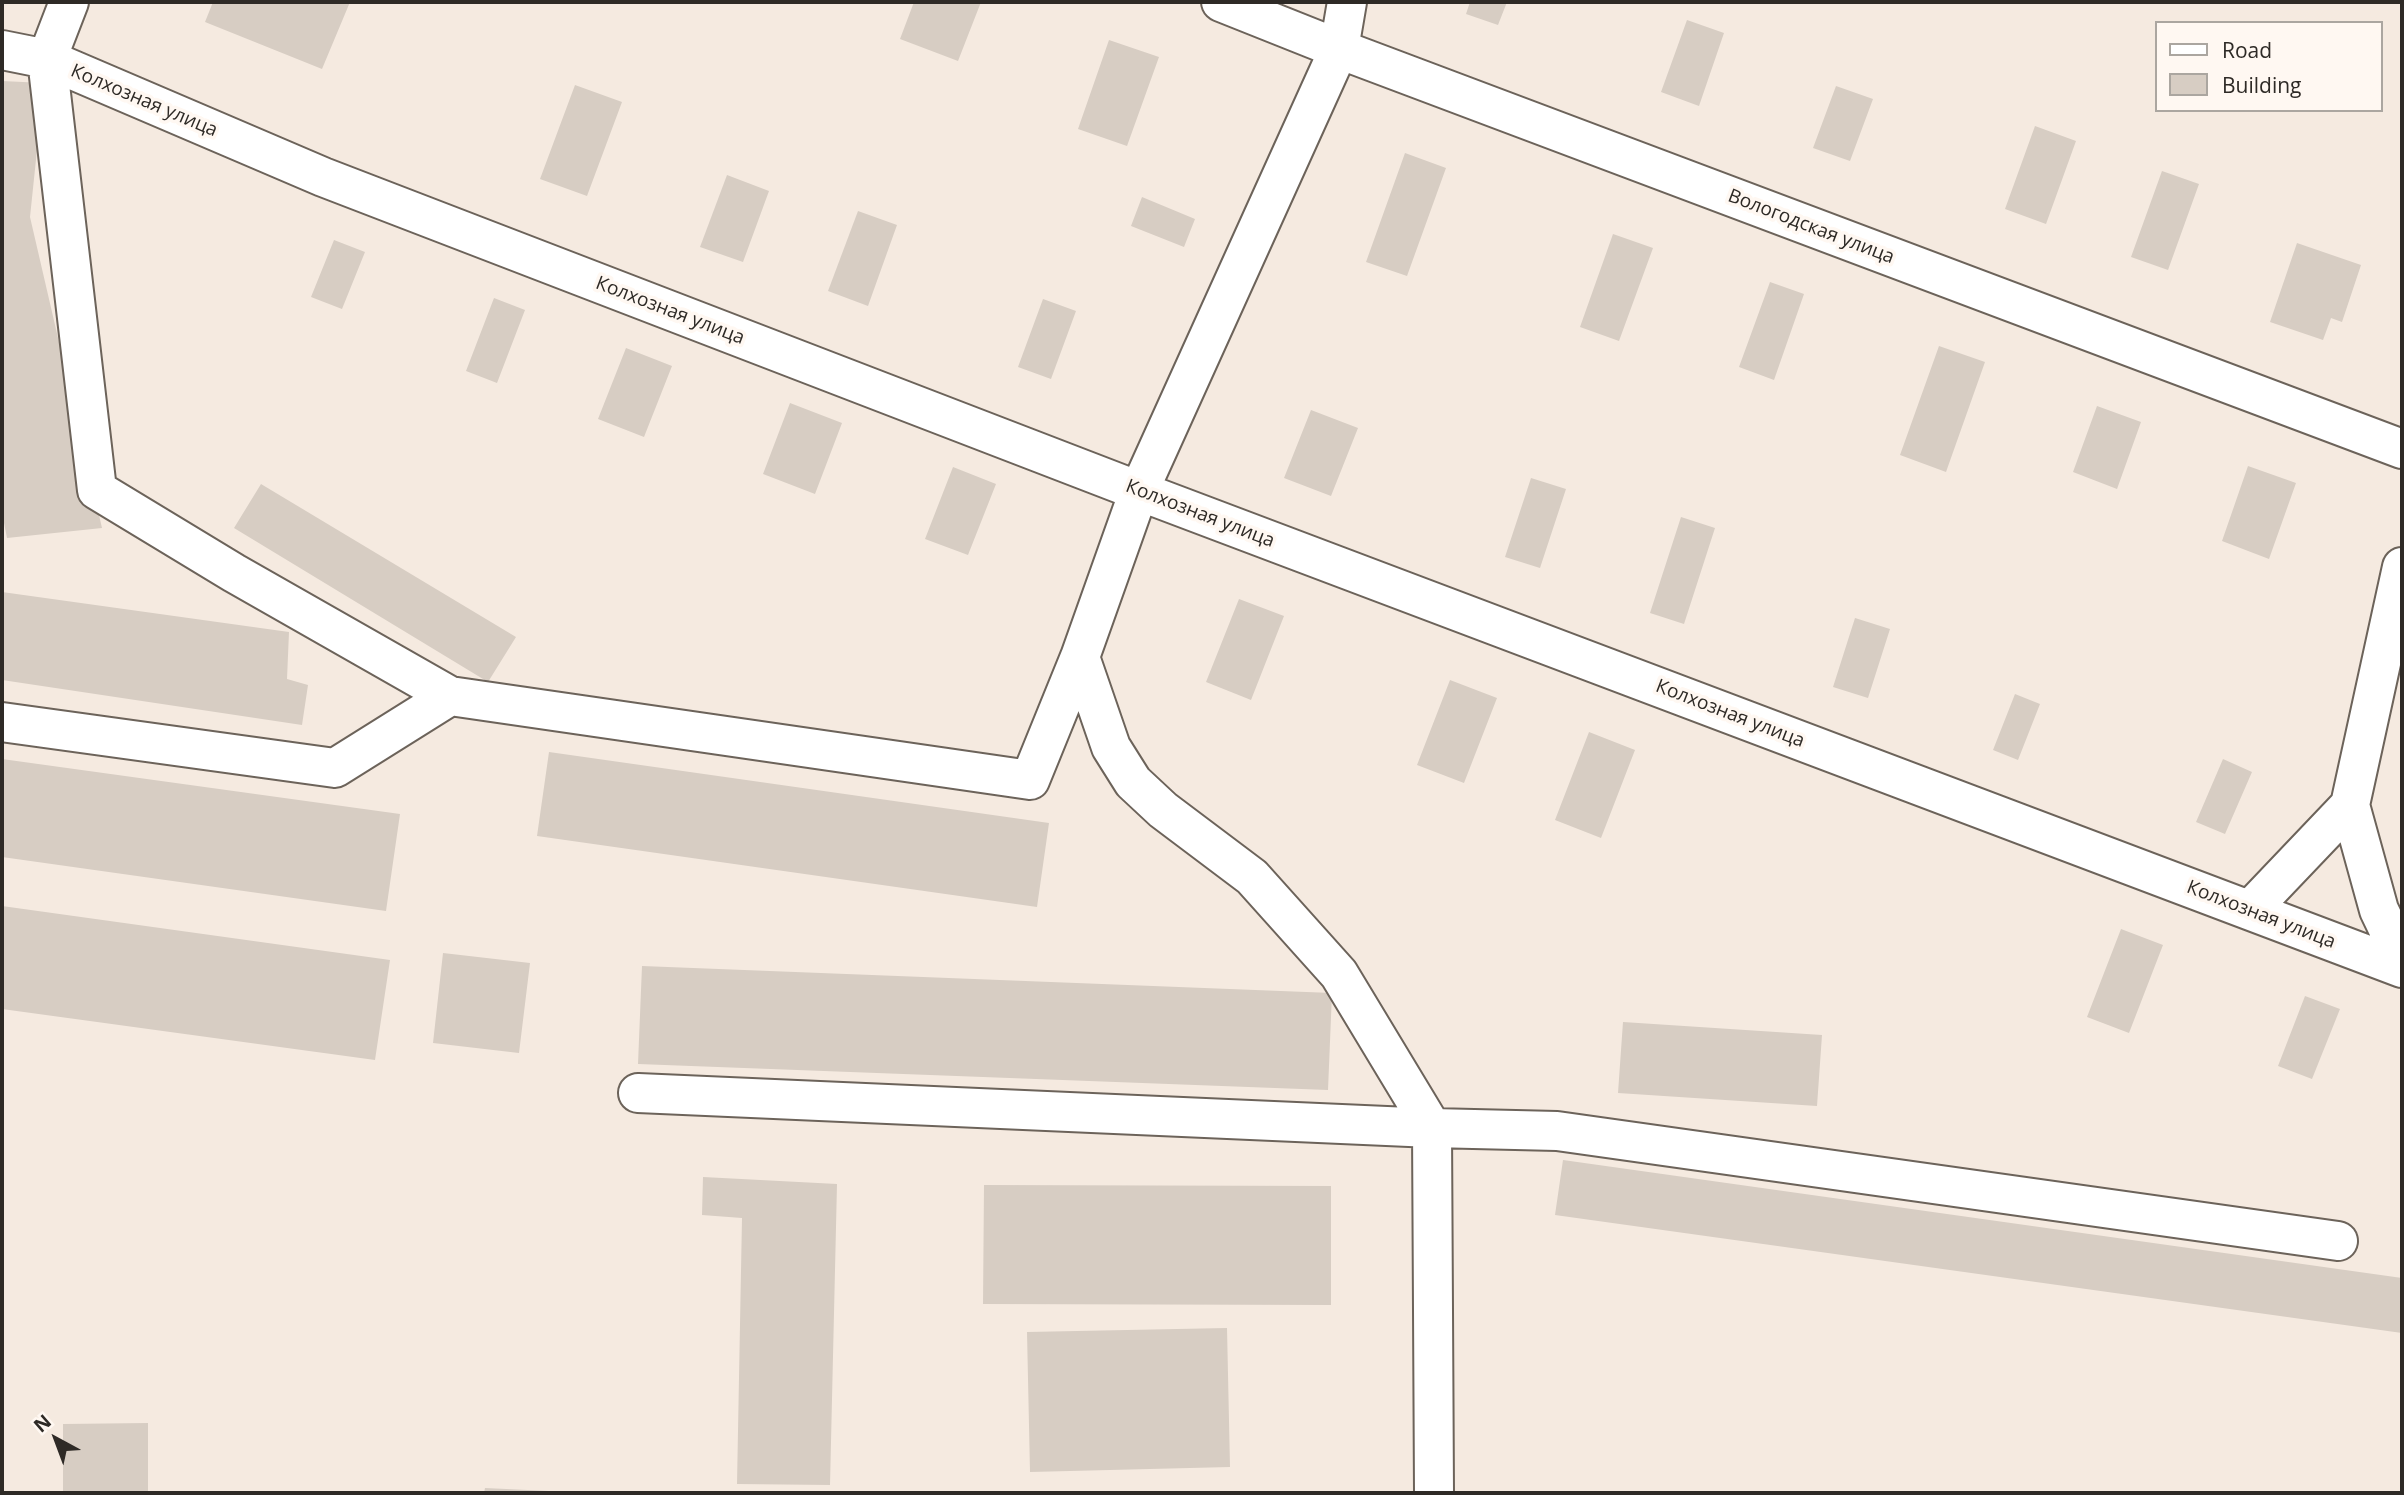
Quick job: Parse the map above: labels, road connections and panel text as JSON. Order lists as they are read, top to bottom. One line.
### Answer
{"streets":{"street":["Колхозная улица","Вологодская улица"]},"legend":["Road","Building"],"north":"top left"}
